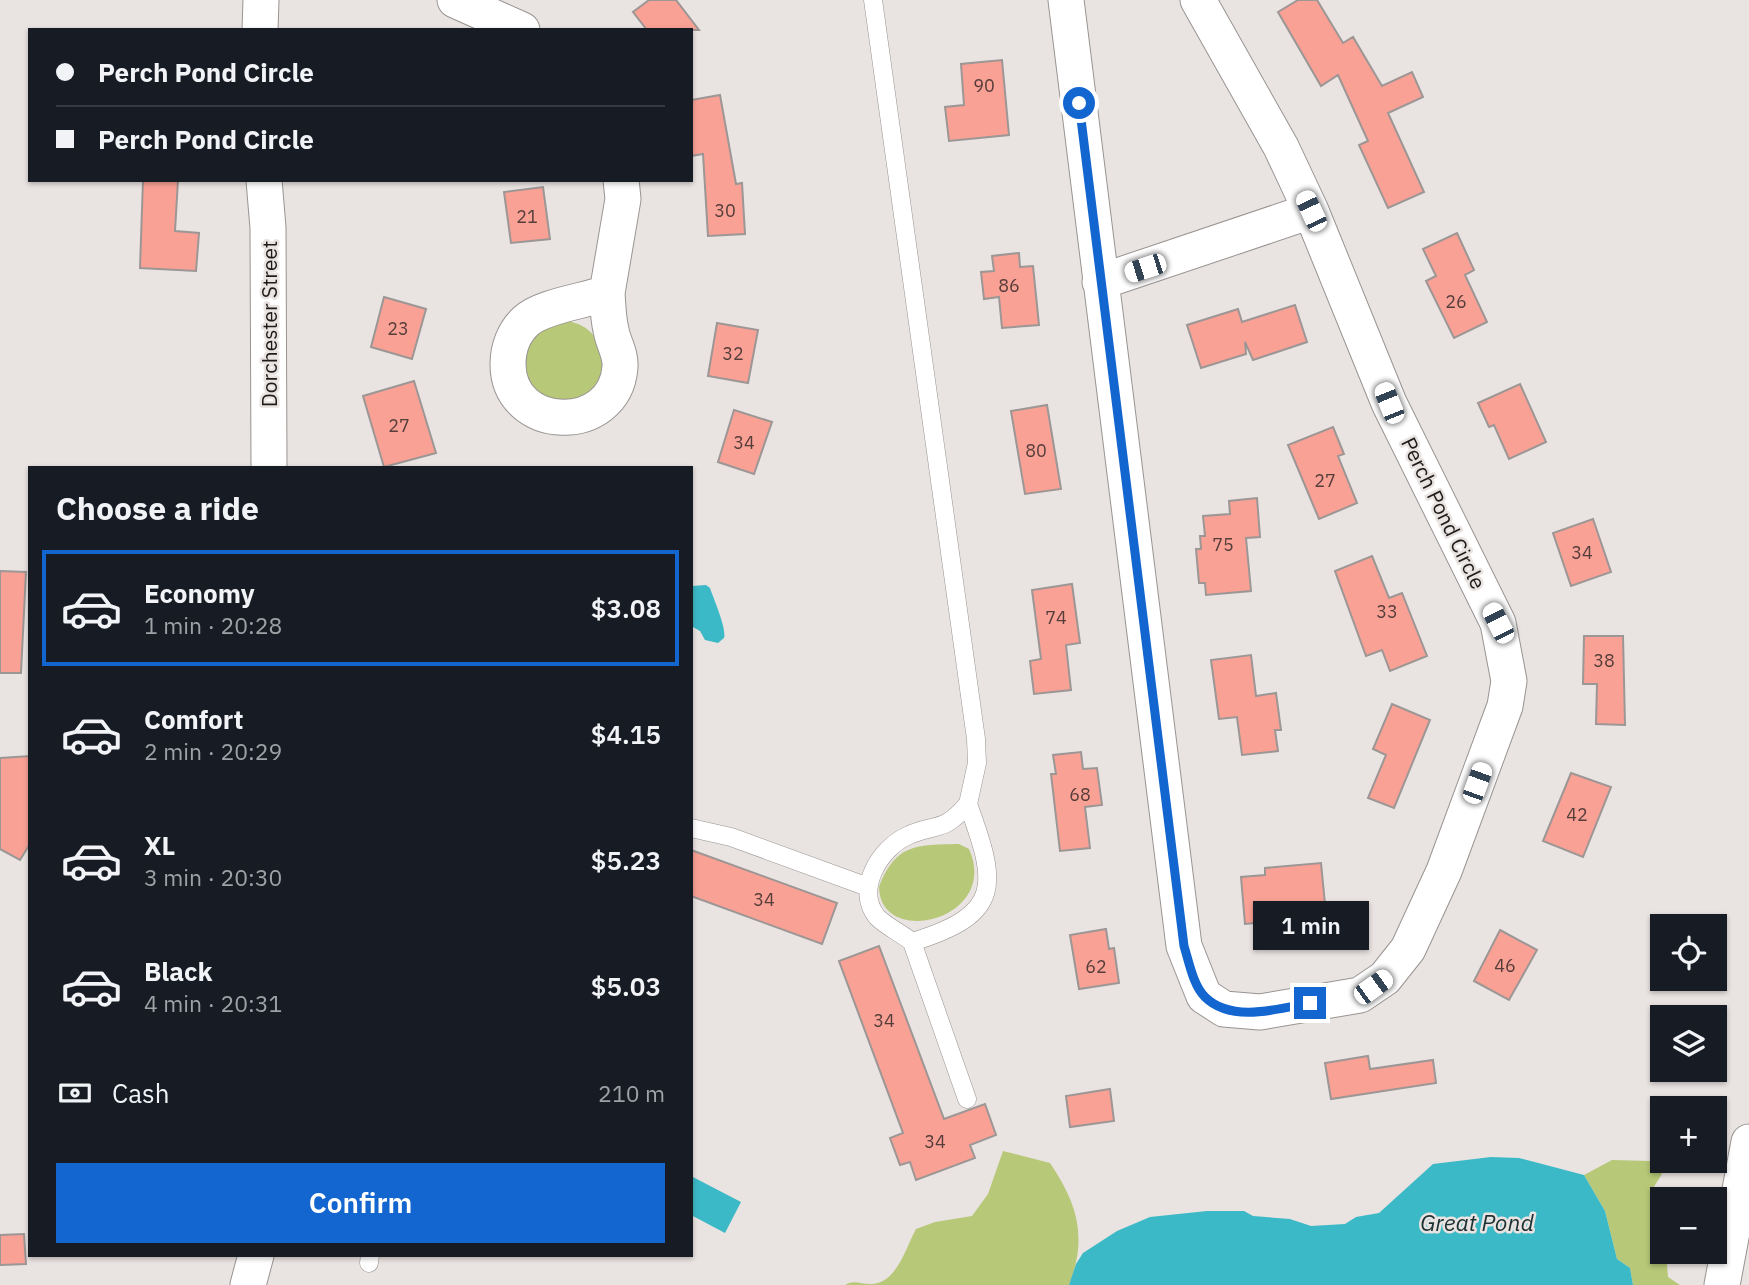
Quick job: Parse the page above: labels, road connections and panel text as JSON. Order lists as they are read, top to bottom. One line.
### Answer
{"streets":{"street":["Dorchester Street","Perch Pond Circle"]},"water":["Great Pond"],"house_numbers":["90","30","21","86","26","23","32","27","34","80","27","75","34","33","74","38","68","42","34","46","62","34","34"],"page":{"banner":["Perch Pond Circle","Perch Pond Circle"],"heading":"Choose a ride","list":[{"name":"Economy","note":"1 min · 20:28","value":"$3.08"},{"name":"Comfort","note":"2 min · 20:29","value":"$4.15"},{"name":"XL","note":"3 min · 20:30","value":"$5.23"},{"name":"Black","note":"4 min · 20:31","value":"$5.03"}],"bubble":"1 min","map_buttons":["+","−"],"pay":["Cash","210 m"],"buttons":"Confirm"}}
